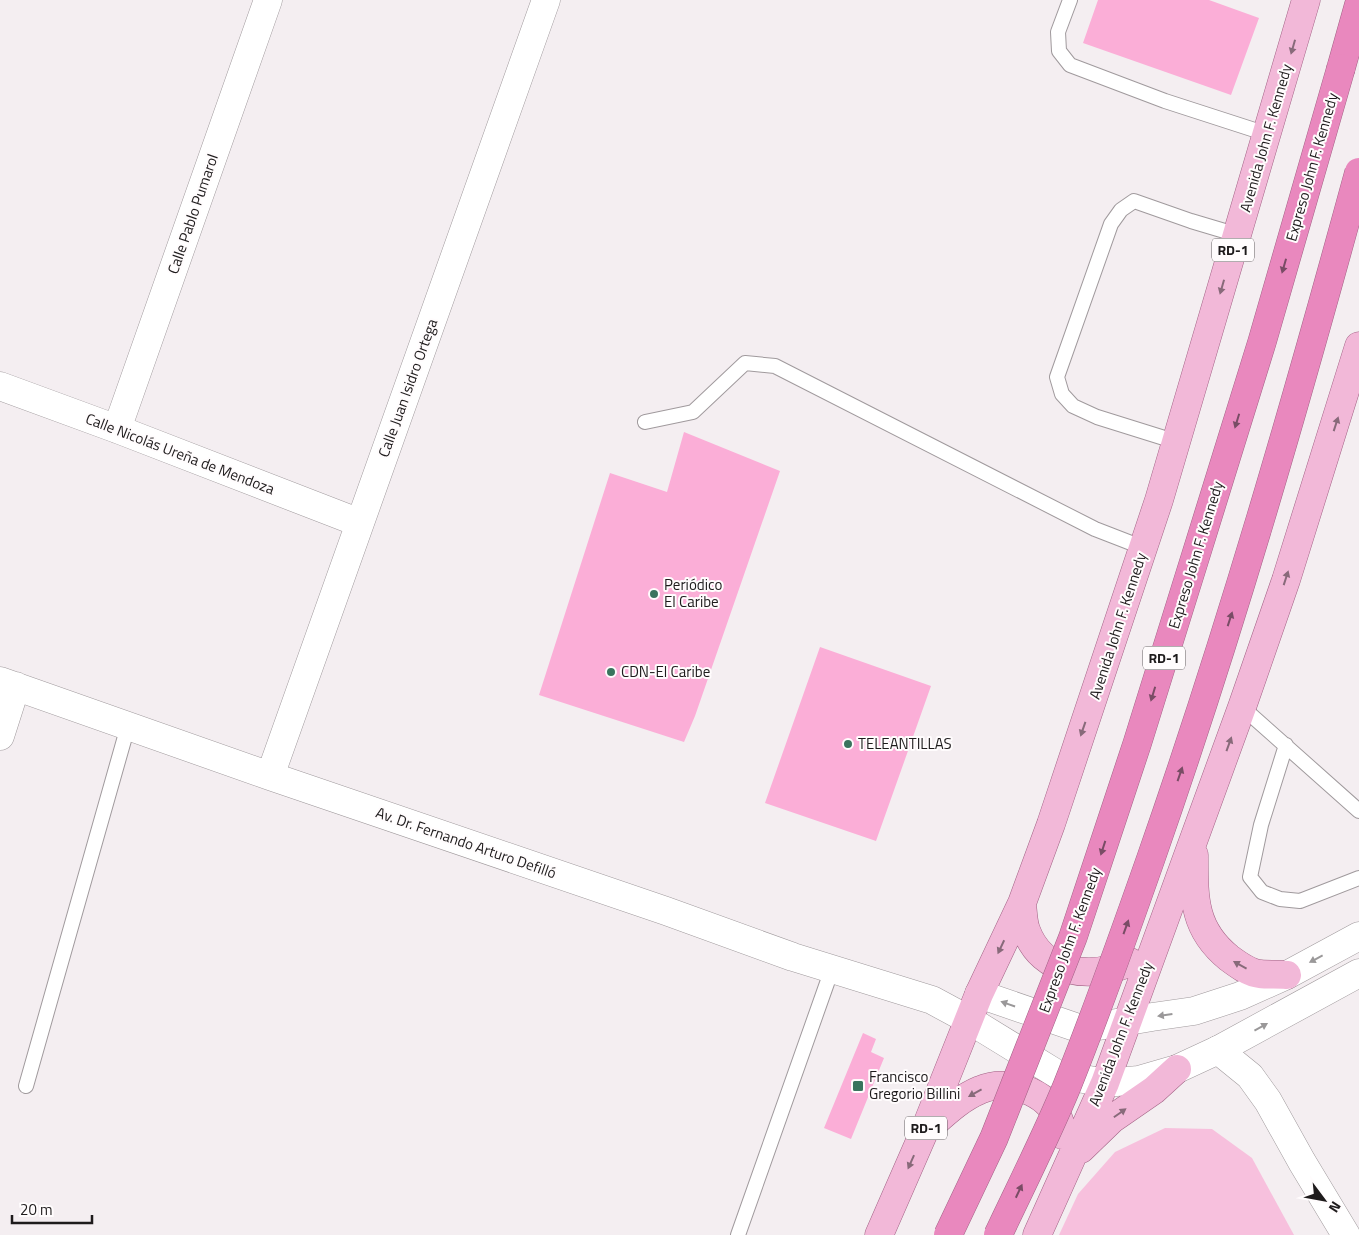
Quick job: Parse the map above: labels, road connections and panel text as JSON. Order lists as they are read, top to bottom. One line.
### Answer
{"streets":{"highway":["Expreso John F. Kennedy","RD-1"],"main road":["Avenida John F. Kennedy"],"street":["Calle Pablo Pumarol","Calle Juan Isidro Ortega","Calle Nicolás Ureña de Mendoza","Av. Dr. Fernando Arturo Defilló"]},"crossings":[["Calle Pablo Pumarol","Calle Nicolás Ureña de Mendoza"],["Calle Juan Isidro Ortega","Calle Nicolás Ureña de Mendoza"],["Calle Juan Isidro Ortega","Av. Dr. Fernando Arturo Defilló"]],"places":{"other":["Periódico El Caribe","CDN-El Caribe","TELEANTILLAS"],"transit":["Francisco Gregorio Billini"]},"scale_bar":"20 m","north":"bottom right"}
